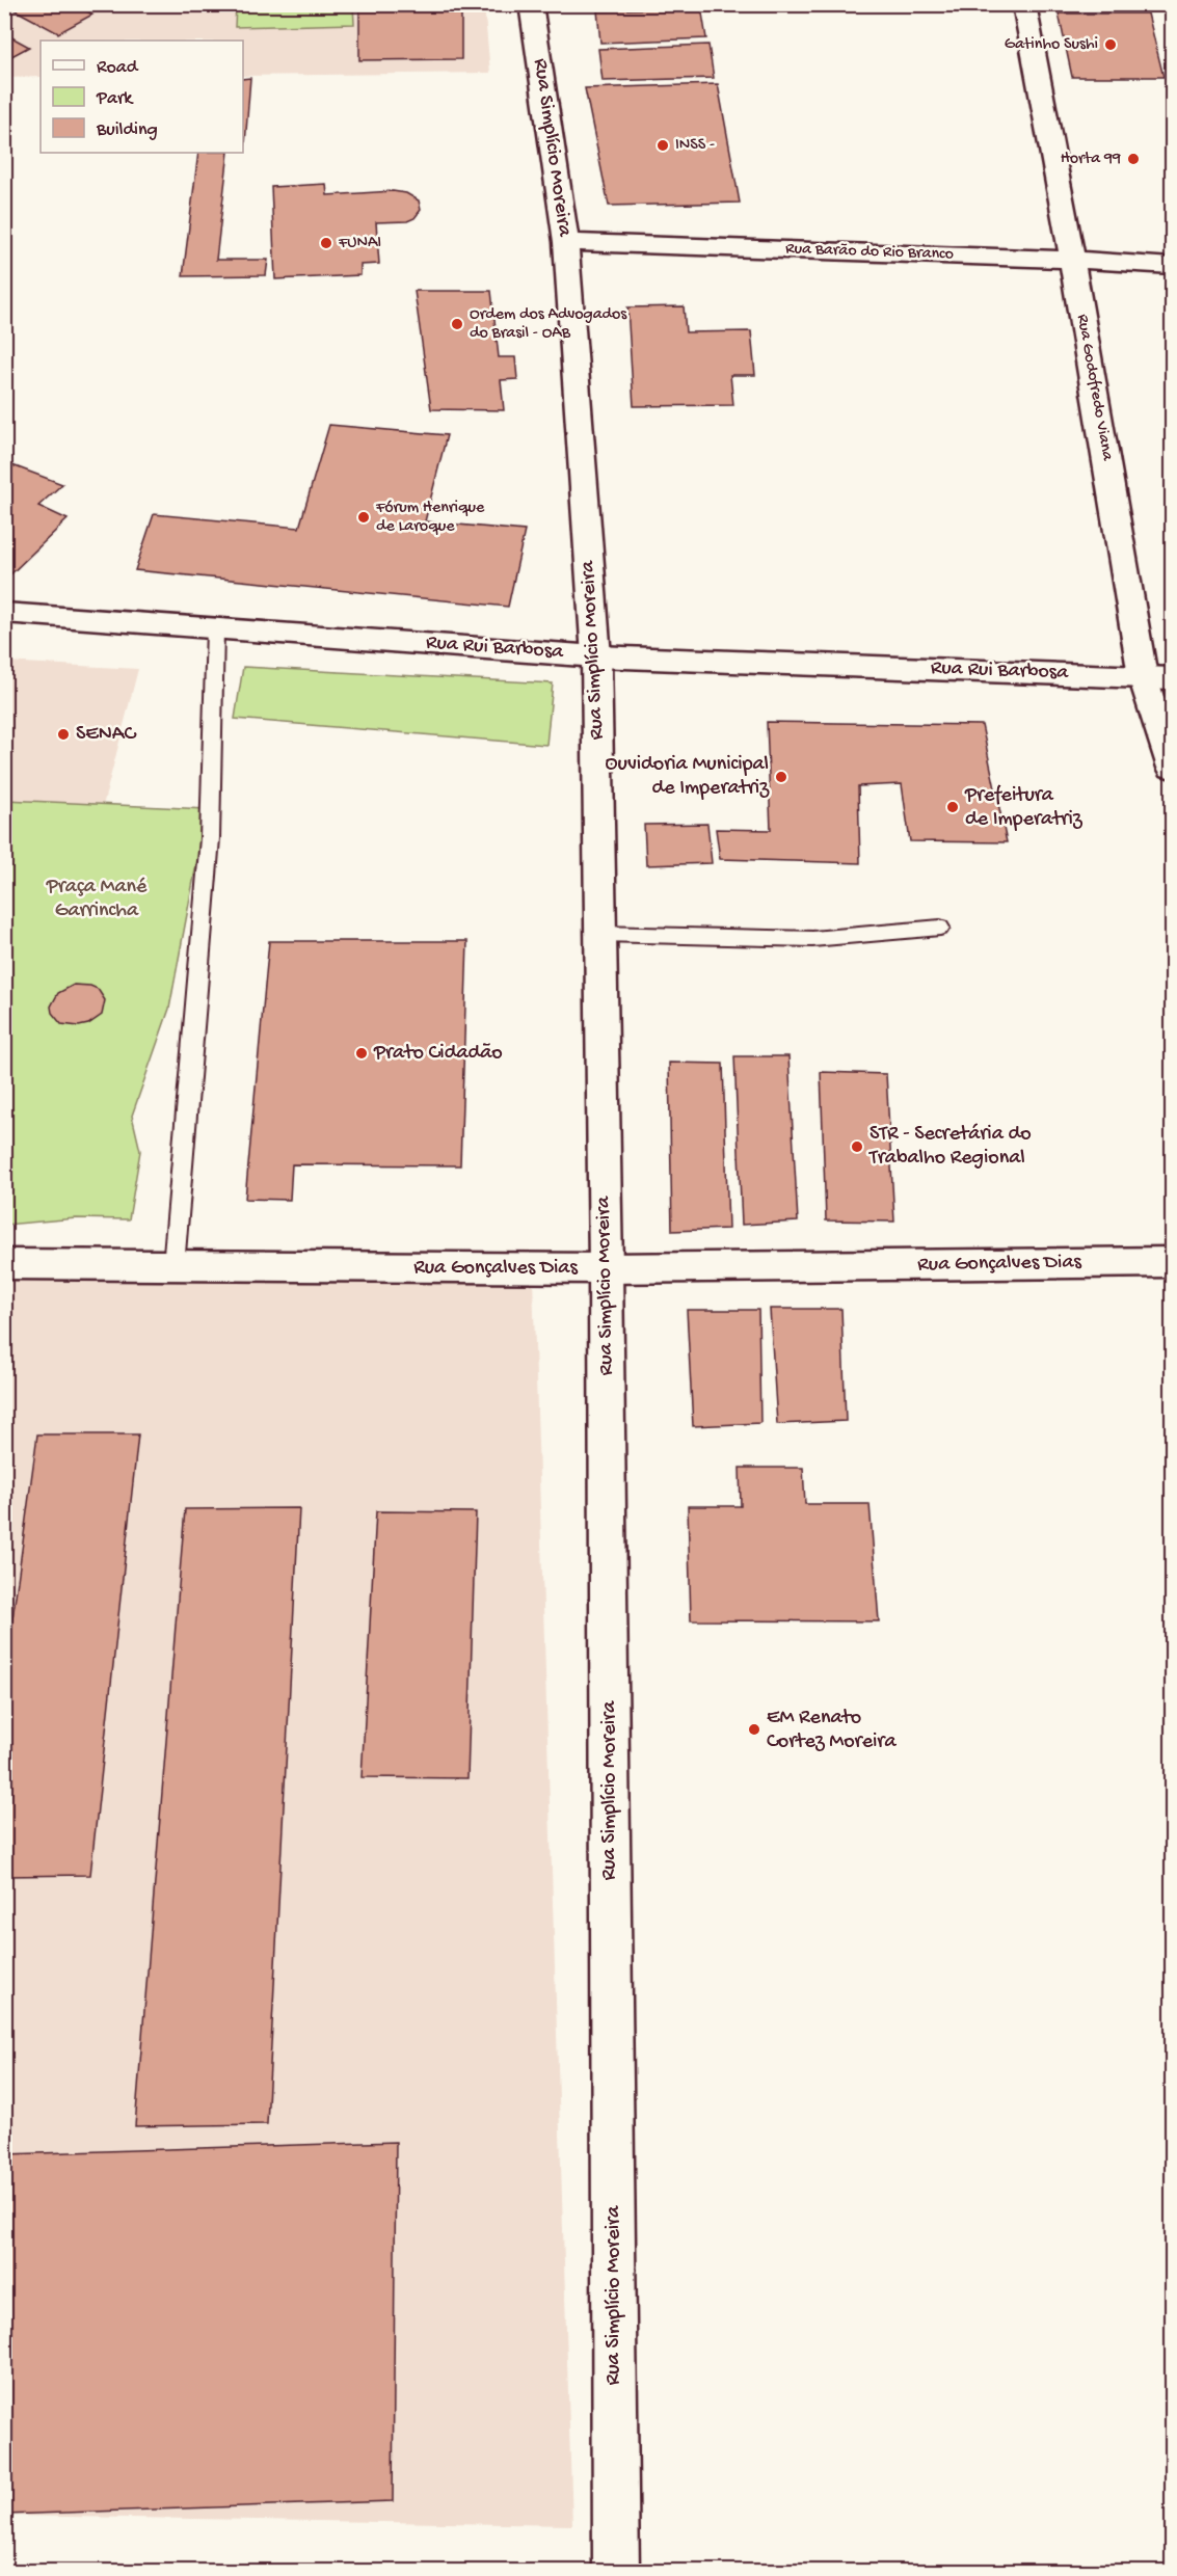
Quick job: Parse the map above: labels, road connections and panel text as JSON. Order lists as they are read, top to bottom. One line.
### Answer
{"streets":{"main road":["Rua Simplício Moreira","Rua Barão do Rio Branco","Rua Godofredo Viana","Rua Rui Barbosa","Rua Gonçalves Dias"]},"crossings":[["Rua Simplício Moreira","Rua Barão do Rio Branco"],["Rua Simplício Moreira","Rua Rui Barbosa"],["Rua Simplício Moreira","Rua Gonçalves Dias"],["Rua Barão do Rio Branco","Rua Godofredo Viana"],["Rua Godofredo Viana","Rua Rui Barbosa"]],"parks":["Praça Mané Garrincha"],"places":["Gatinho Sushi","INSS -","Horta 99","FUNAI","Ordem dos Advogados do Brasil - OAB","Fórum Henrique de Laroque","SENAC","Ouvidoria Municipal de Imperatriz","Prefeitura de Imperatriz","Prato Cidadão","STR - Secretária do Trabalho Regional","EM Renato Cortez Moreira"],"legend":["Road","Park","Building"]}
